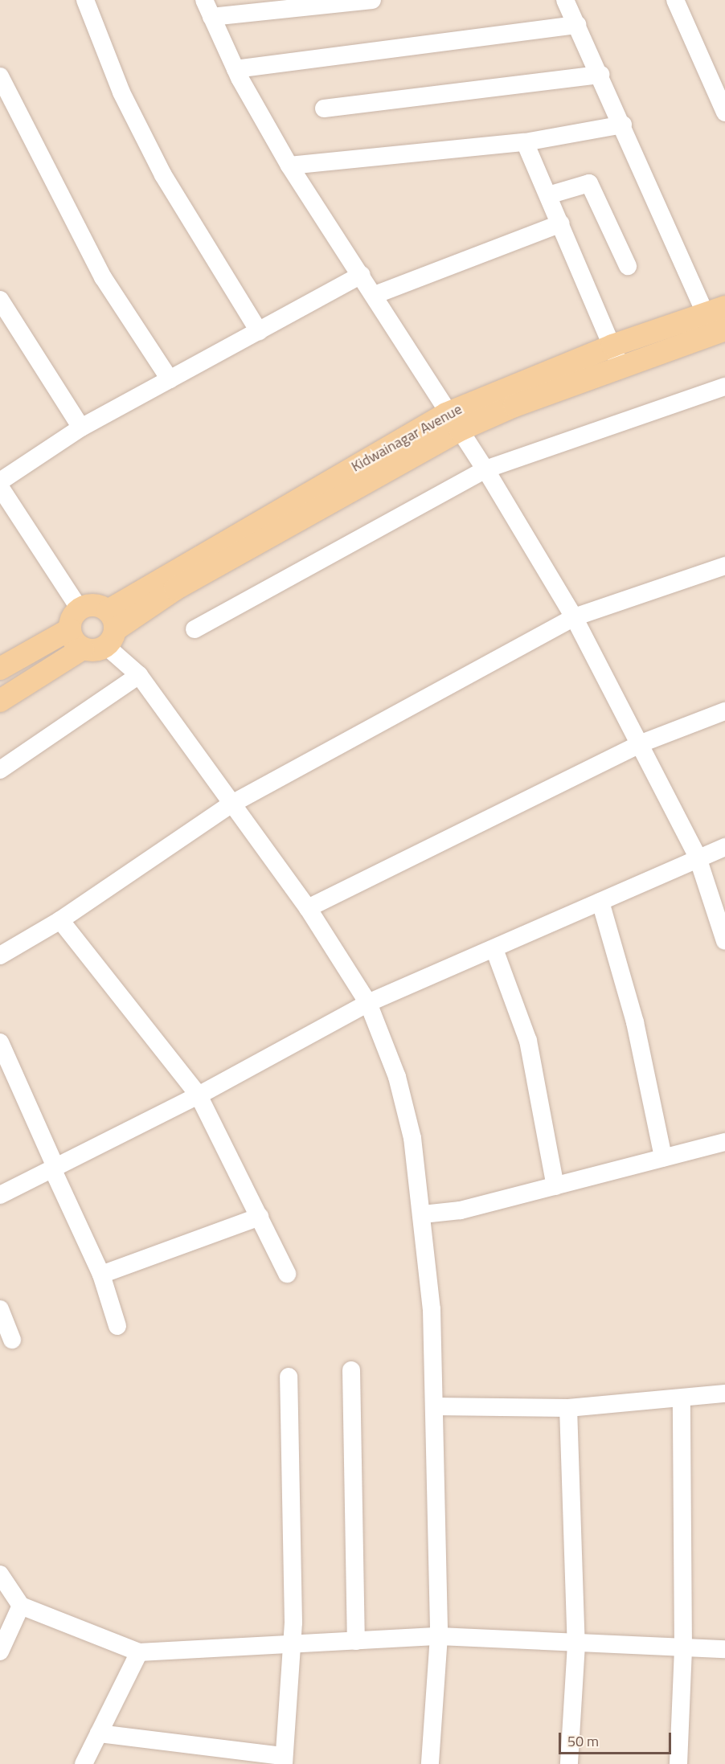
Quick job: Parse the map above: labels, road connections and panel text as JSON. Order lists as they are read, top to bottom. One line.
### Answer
{"streets":{"main road":["Kidwainagar Avenue"]},"scale_bar":"50 m"}
